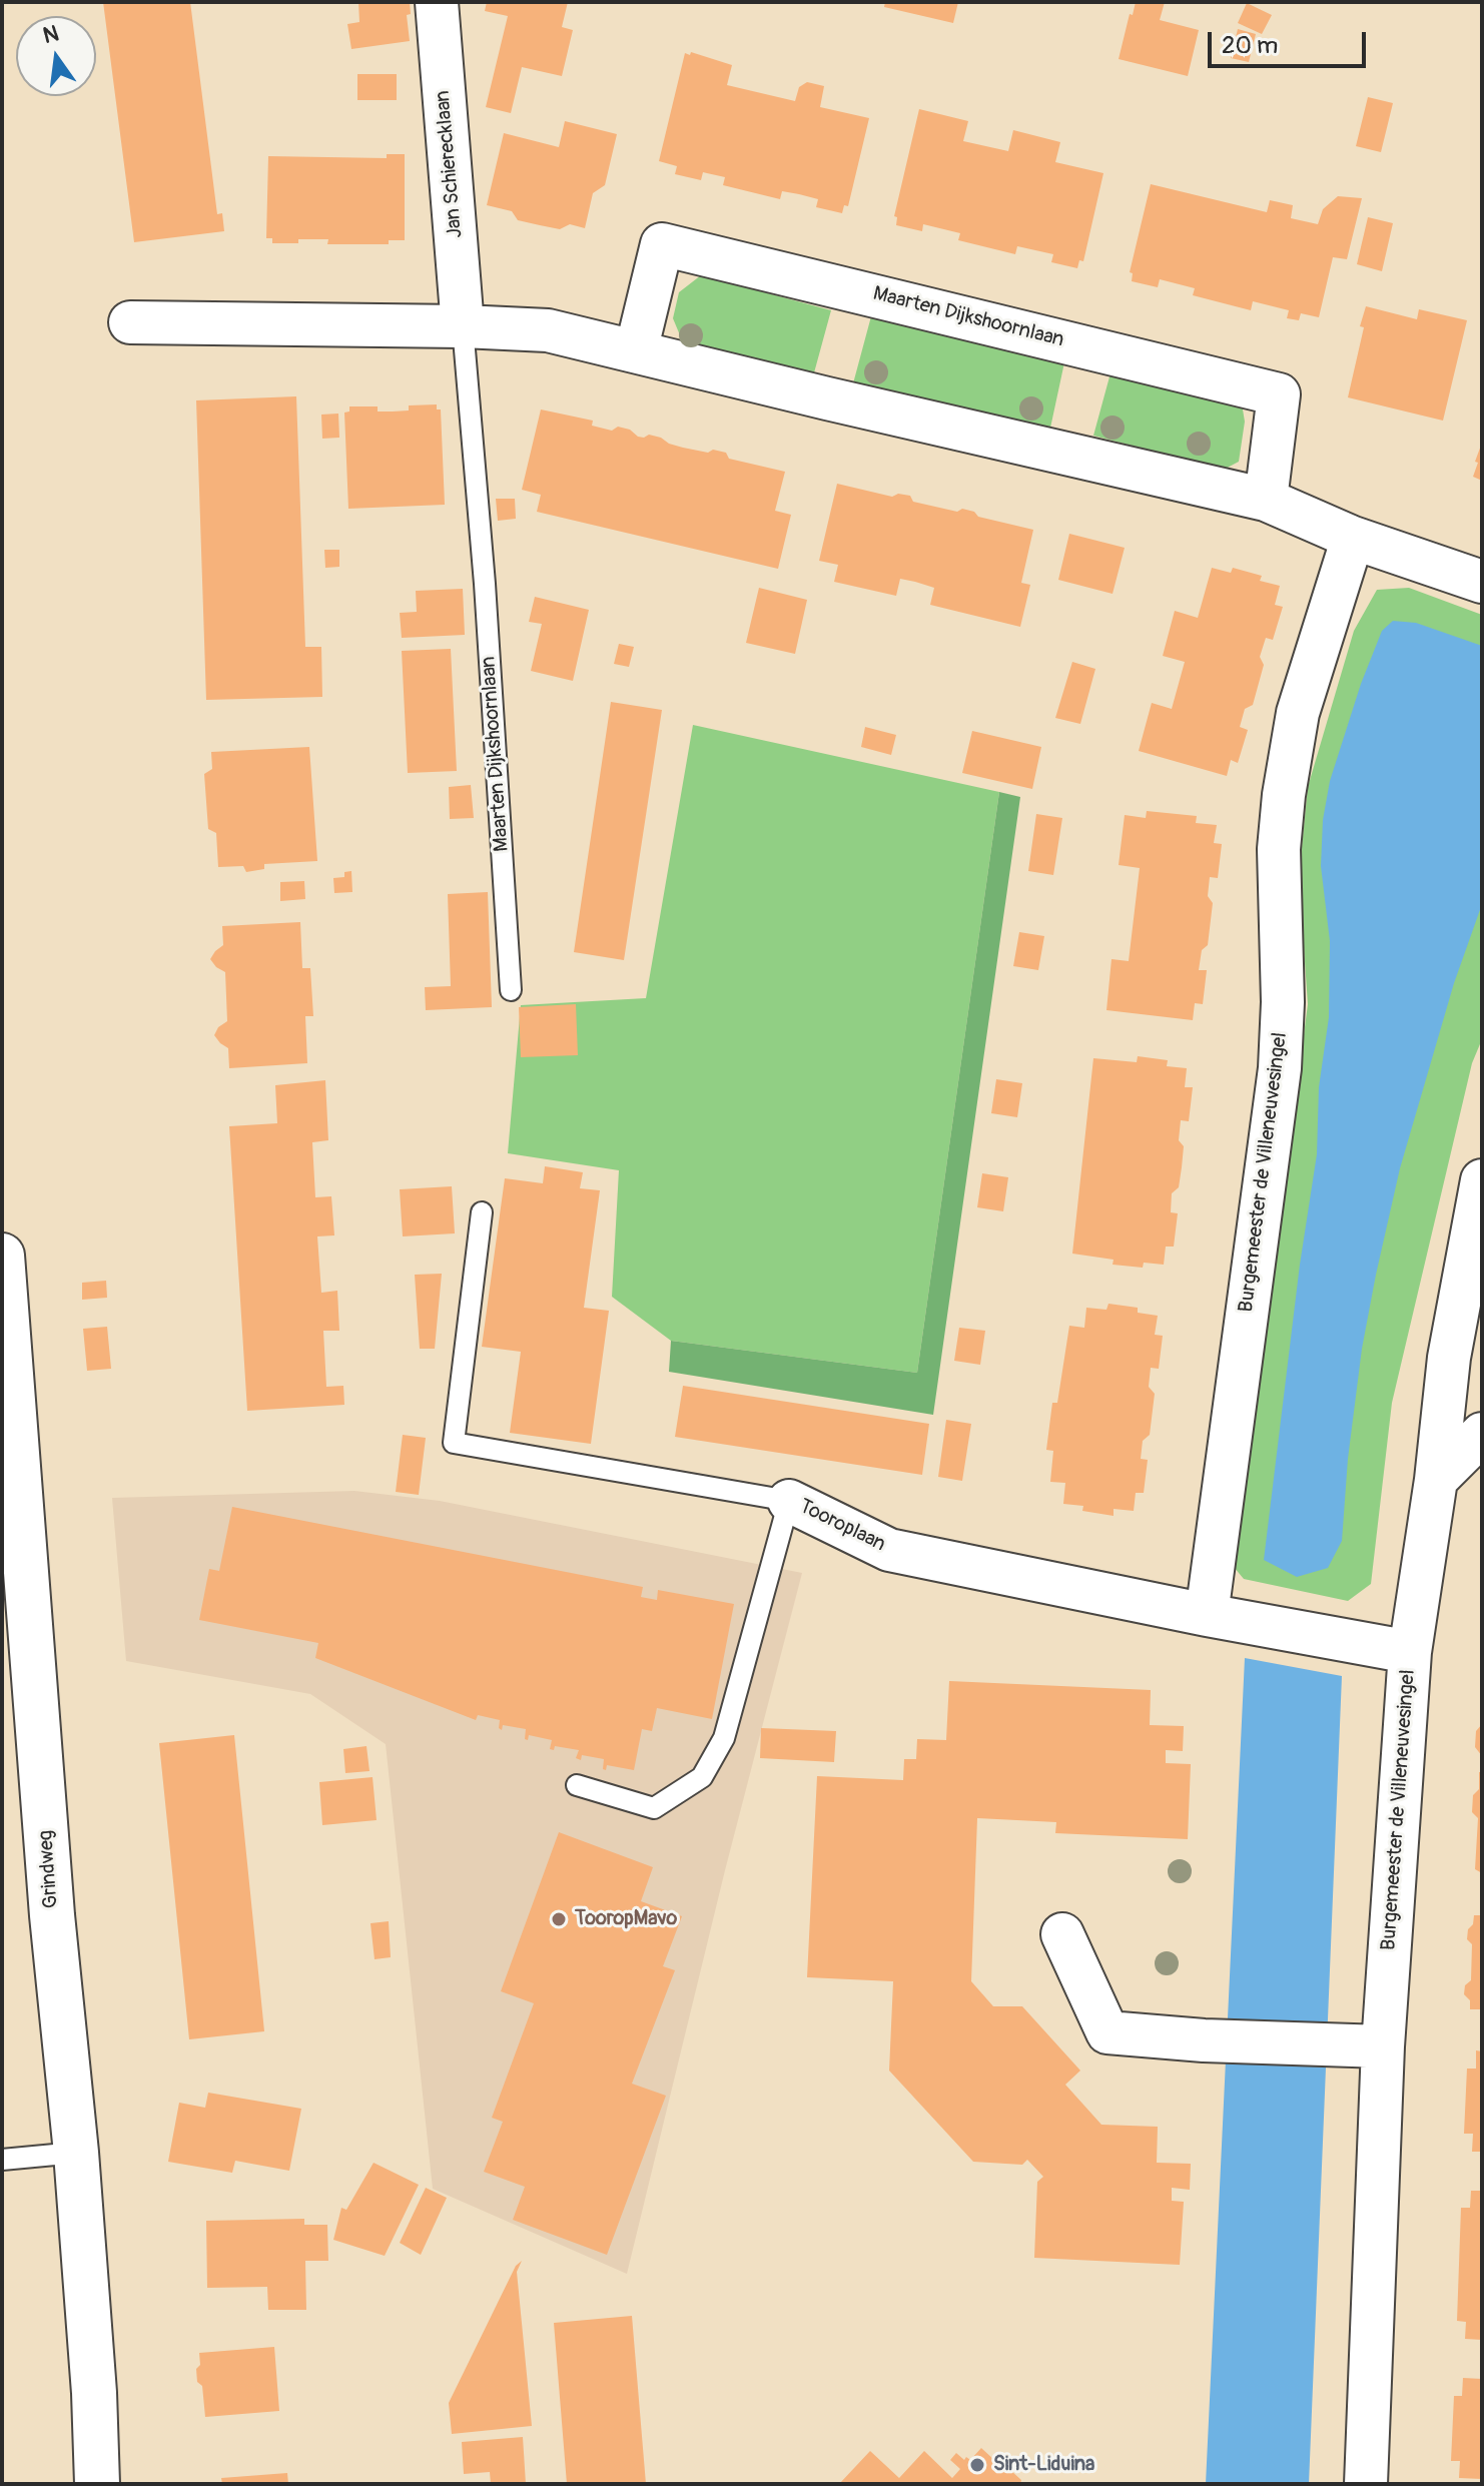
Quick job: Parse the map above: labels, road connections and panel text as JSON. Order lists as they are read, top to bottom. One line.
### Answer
{"streets":{"street":["Jan Schierecklaan","Maarten Dijkshoornlaan","Burgemeester de Villeneuvesingel","Tooroplaan","Grindweg"]},"crossings":[["Jan Schierecklaan","Maarten Dijkshoornlaan"],["Burgemeester de Villeneuvesingel","Tooroplaan"]],"places":["TooropMavo","Sint-Liduina"],"scale_bar":"20 m","north":"top"}
